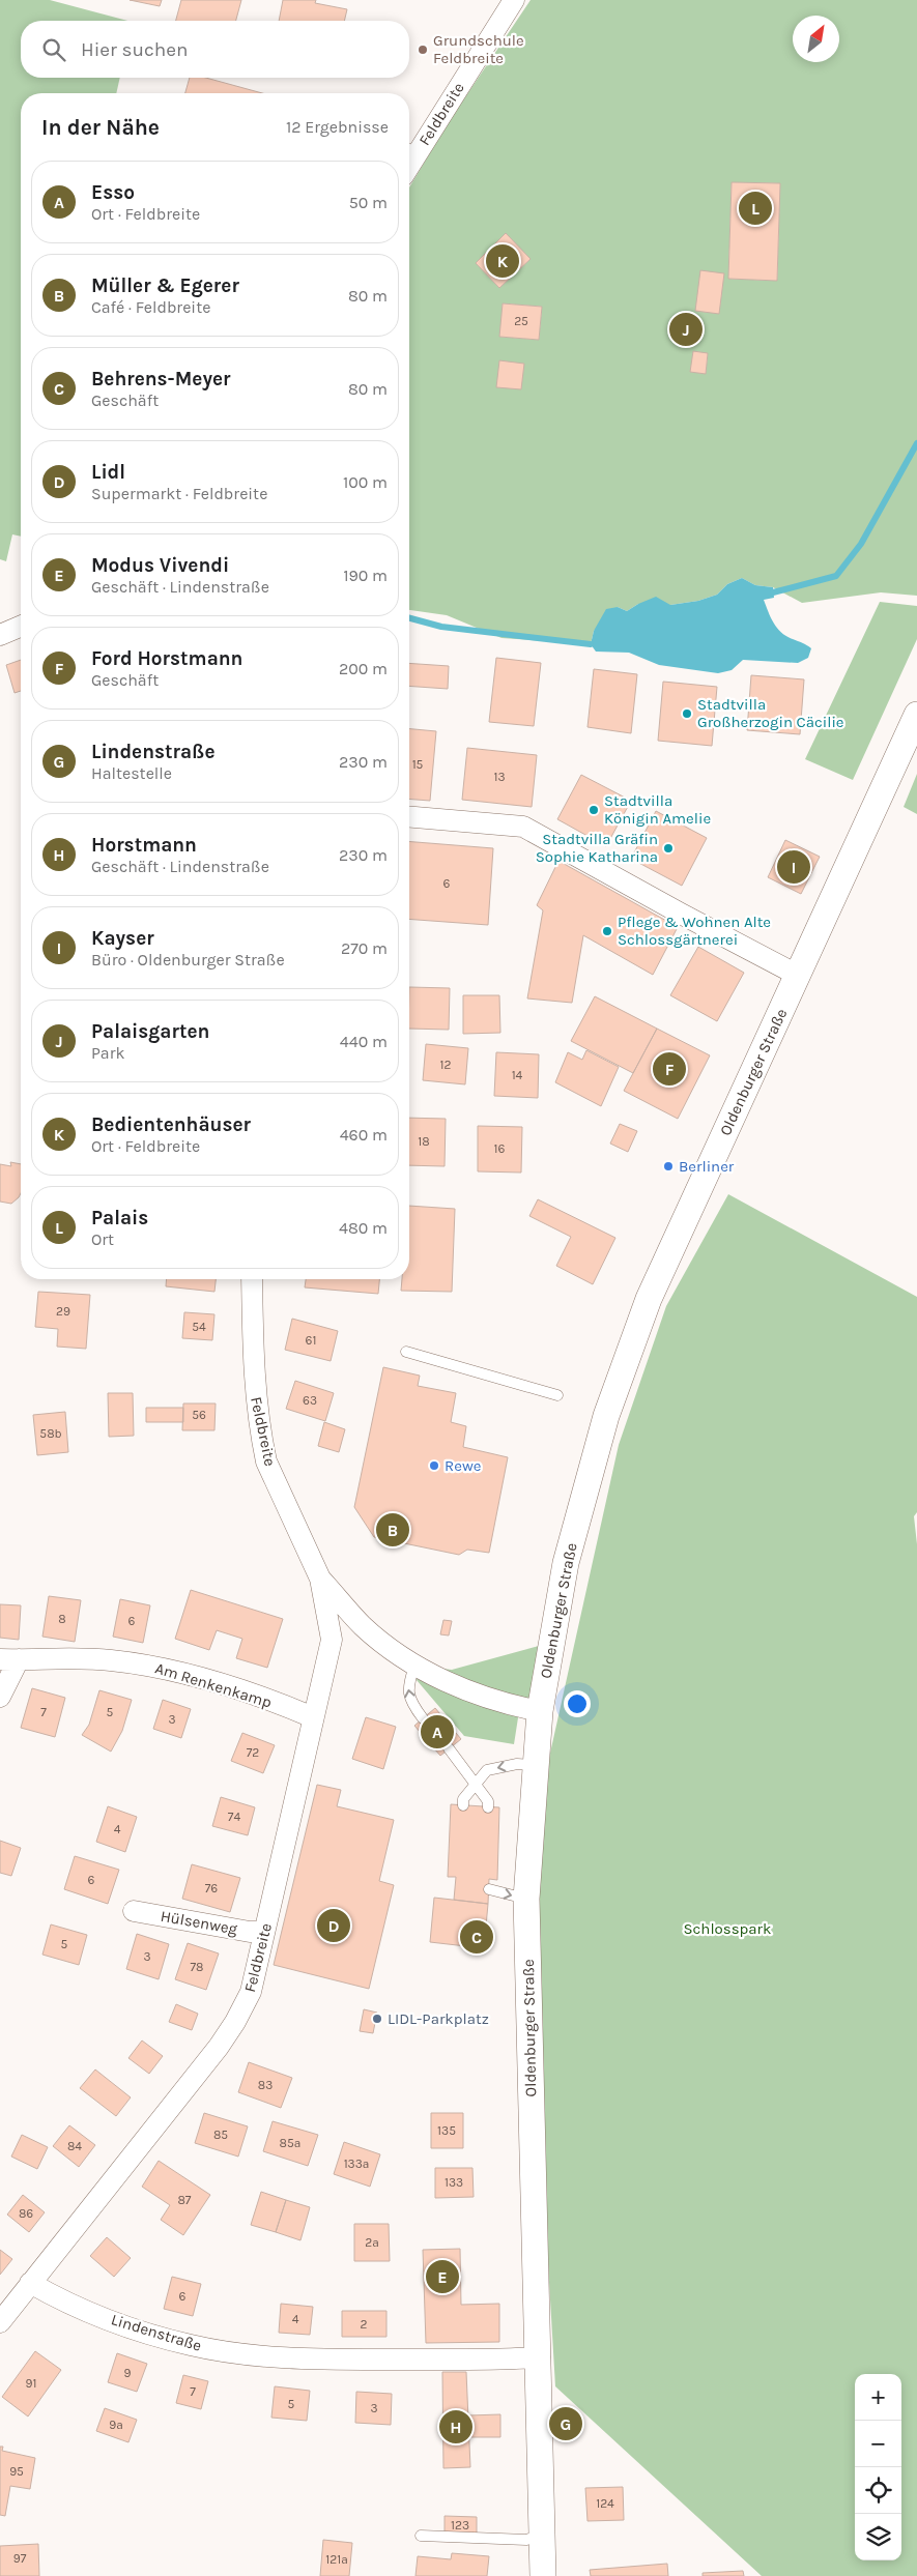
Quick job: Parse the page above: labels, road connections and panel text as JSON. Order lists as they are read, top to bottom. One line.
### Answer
{"streets":{"street":["Feldbreite","Oldenburger Straße","Am Renkenkamp","Hülsenweg","Lindenstraße"]},"crossings":[["Feldbreite","Oldenburger Straße"],["Feldbreite","Am Renkenkamp"],["Feldbreite","Hülsenweg"],["Feldbreite","Lindenstraße"],["Oldenburger Straße","Lindenstraße"]],"parks":["Schlosspark"],"places":["Grundschule Feldbreite","Stadtvilla Großherzogin Cäcilie","Stadtvilla Königin Amelie","Stadtvilla Gräfin Sophie Katharina","Pflege & Wohnen Alte Schlossgärtnerei","Berliner","Rewe","LIDL-Parkplatz"],"house_numbers":["25","15","13","6","12","14","18","16","29","54","61","63","56","58b","8","6","7","5","3","72","74","4","6","76","5","3","78","83","135","85","85a","84","133a","133","87","86","2a","6","4","2","9","91","7","5","3","9a","95","124","123","97","121a"],"north":"top right","page":{"search":"Hier suchen","heading":["In der Nähe","12 Ergebnisse"],"list":[{"mark":"A","name":"Esso","note":"Ort · Feldbreite","value":"50 m"},{"mark":"B","name":"Müller & Egerer","note":"Café · Feldbreite","value":"80 m"},{"mark":"C","name":"Behrens-Meyer","note":"Geschäft","value":"80 m"},{"mark":"D","name":"Lidl","note":"Supermarkt · Feldbreite","value":"100 m"},{"mark":"E","name":"Modus Vivendi","note":"Geschäft · Lindenstraße","value":"190 m"},{"mark":"F","name":"Ford Horstmann","note":"Geschäft","value":"200 m"},{"mark":"G","name":"Lindenstraße","note":"Haltestelle","value":"230 m"},{"mark":"H","name":"Horstmann","note":"Geschäft · Lindenstraße","value":"230 m"},{"mark":"I","name":"Kayser","note":"Büro · Oldenburger Straße","value":"270 m"},{"mark":"J","name":"Palaisgarten","note":"Park","value":"440 m"},{"mark":"K","name":"Bedientenhäuser","note":"Ort · Feldbreite","value":"460 m"},{"mark":"L","name":"Palais","note":"Ort","value":"480 m"}],"pins":["L","K","J","I","F","B","A","D","C","E","G","H"],"map_buttons":["+","−"]}}
